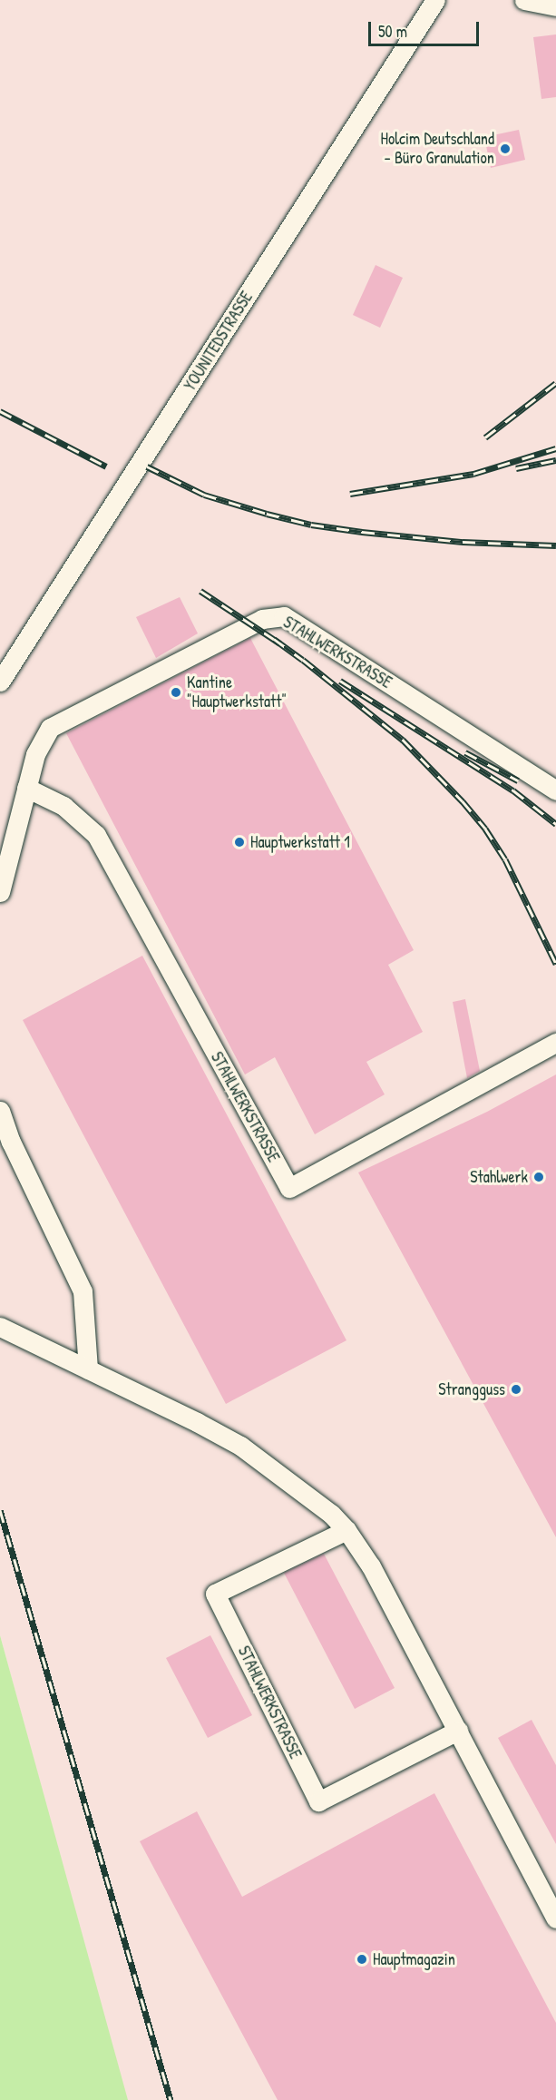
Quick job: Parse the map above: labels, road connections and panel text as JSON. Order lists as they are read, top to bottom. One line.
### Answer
{"streets":{"lane":["YOUNITEDSTRASSE","STAHLWERKSTRASSE"]},"places":["Holcim Deutschland - Büro Granulation","Kantine \"Hauptwerkstatt\"","Hauptwerkstatt 1","Stahlwerk","Strangguss","Hauptmagazin"],"scale_bar":"50 m"}
